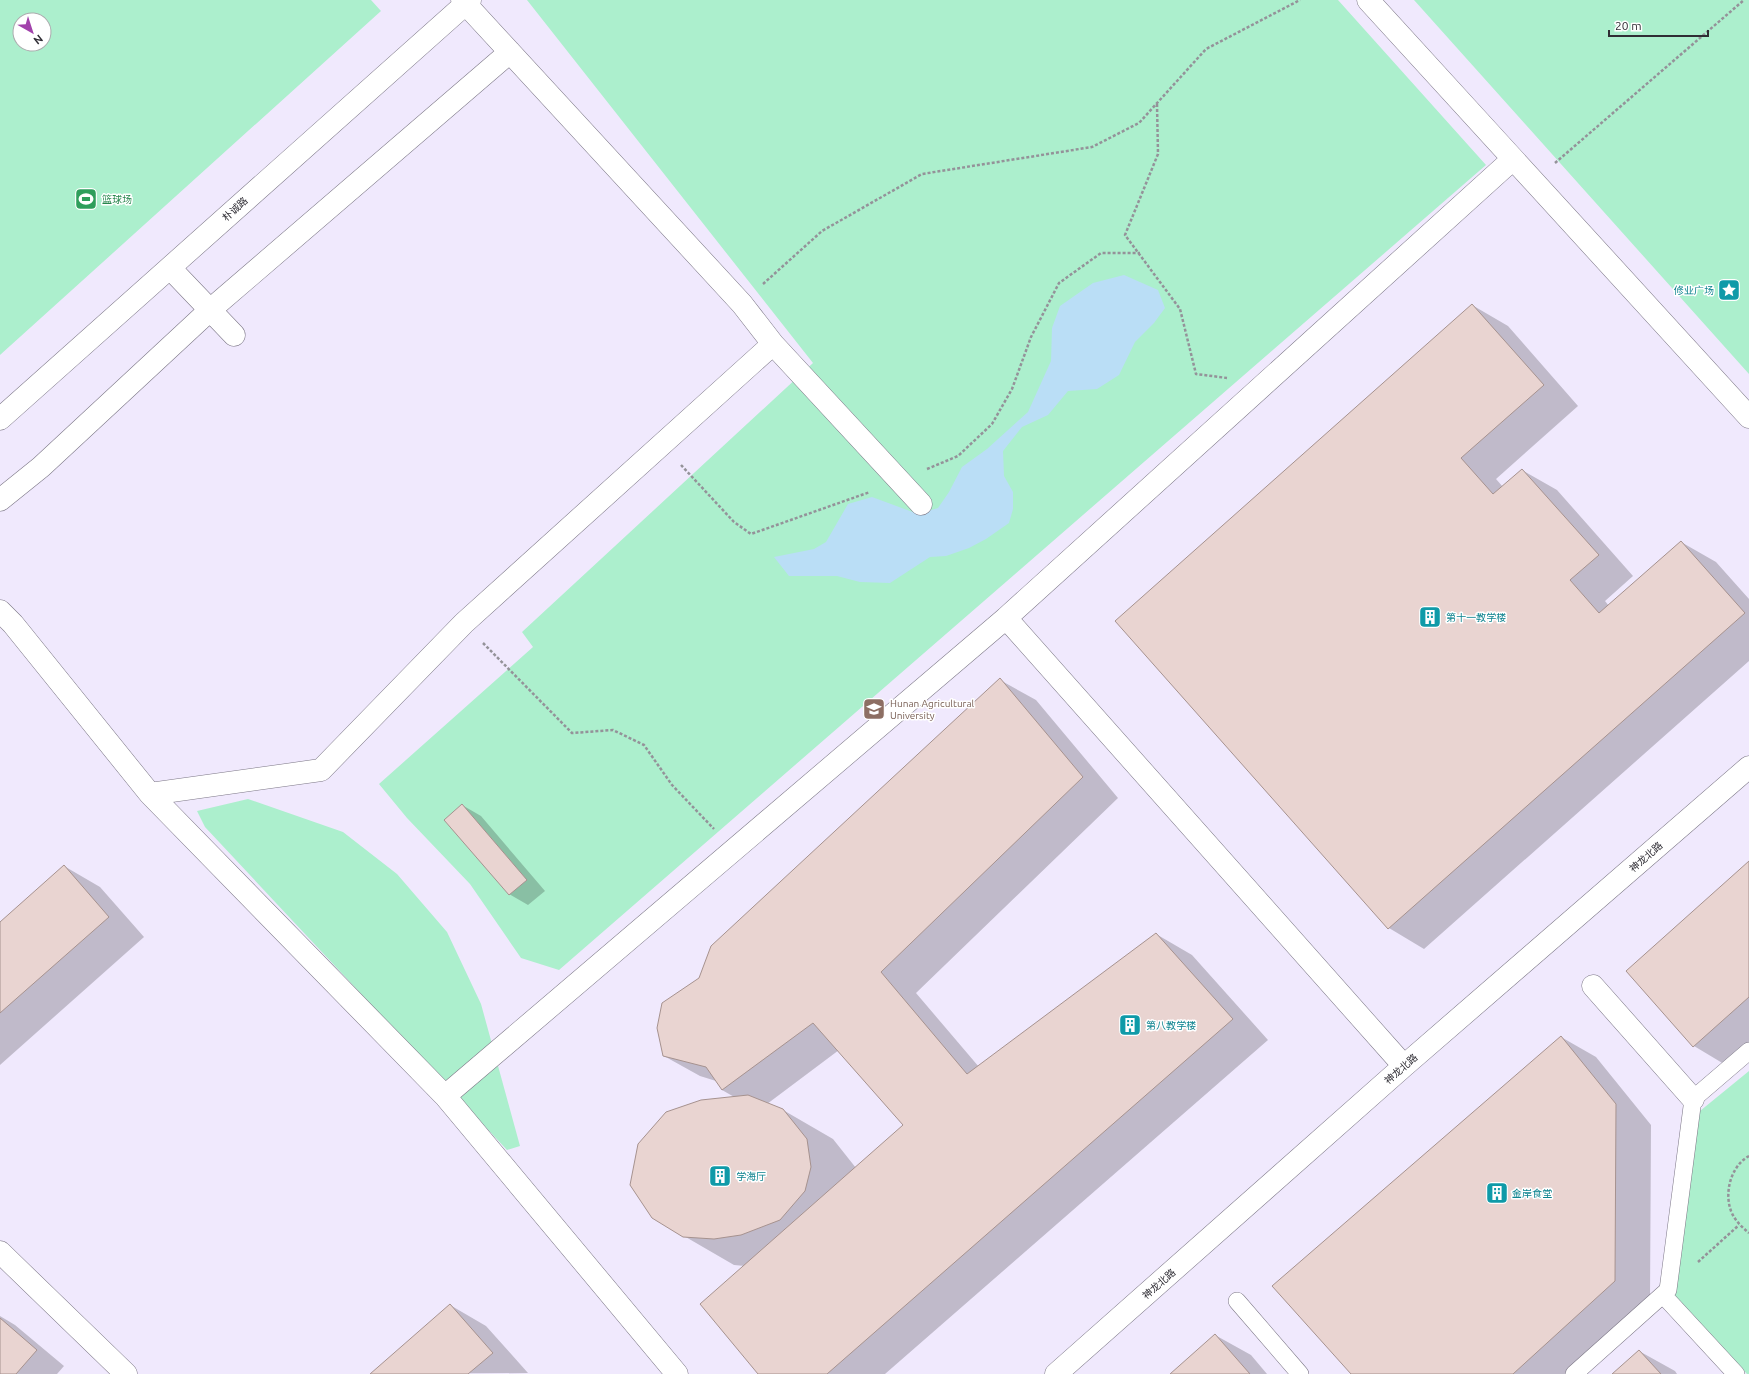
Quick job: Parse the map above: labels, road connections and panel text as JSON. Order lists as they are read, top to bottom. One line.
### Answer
{"streets":{"street":["朴诚路","神龙北路"]},"places":{"sports":["篮球场"],"place":["修业广场"],"building":["第十一教学楼","第八教学楼","学海厅","金岸食堂"],"school or university":["Hunan Agricultural University"]},"scale_bar":"20 m","north":"bottom right"}
